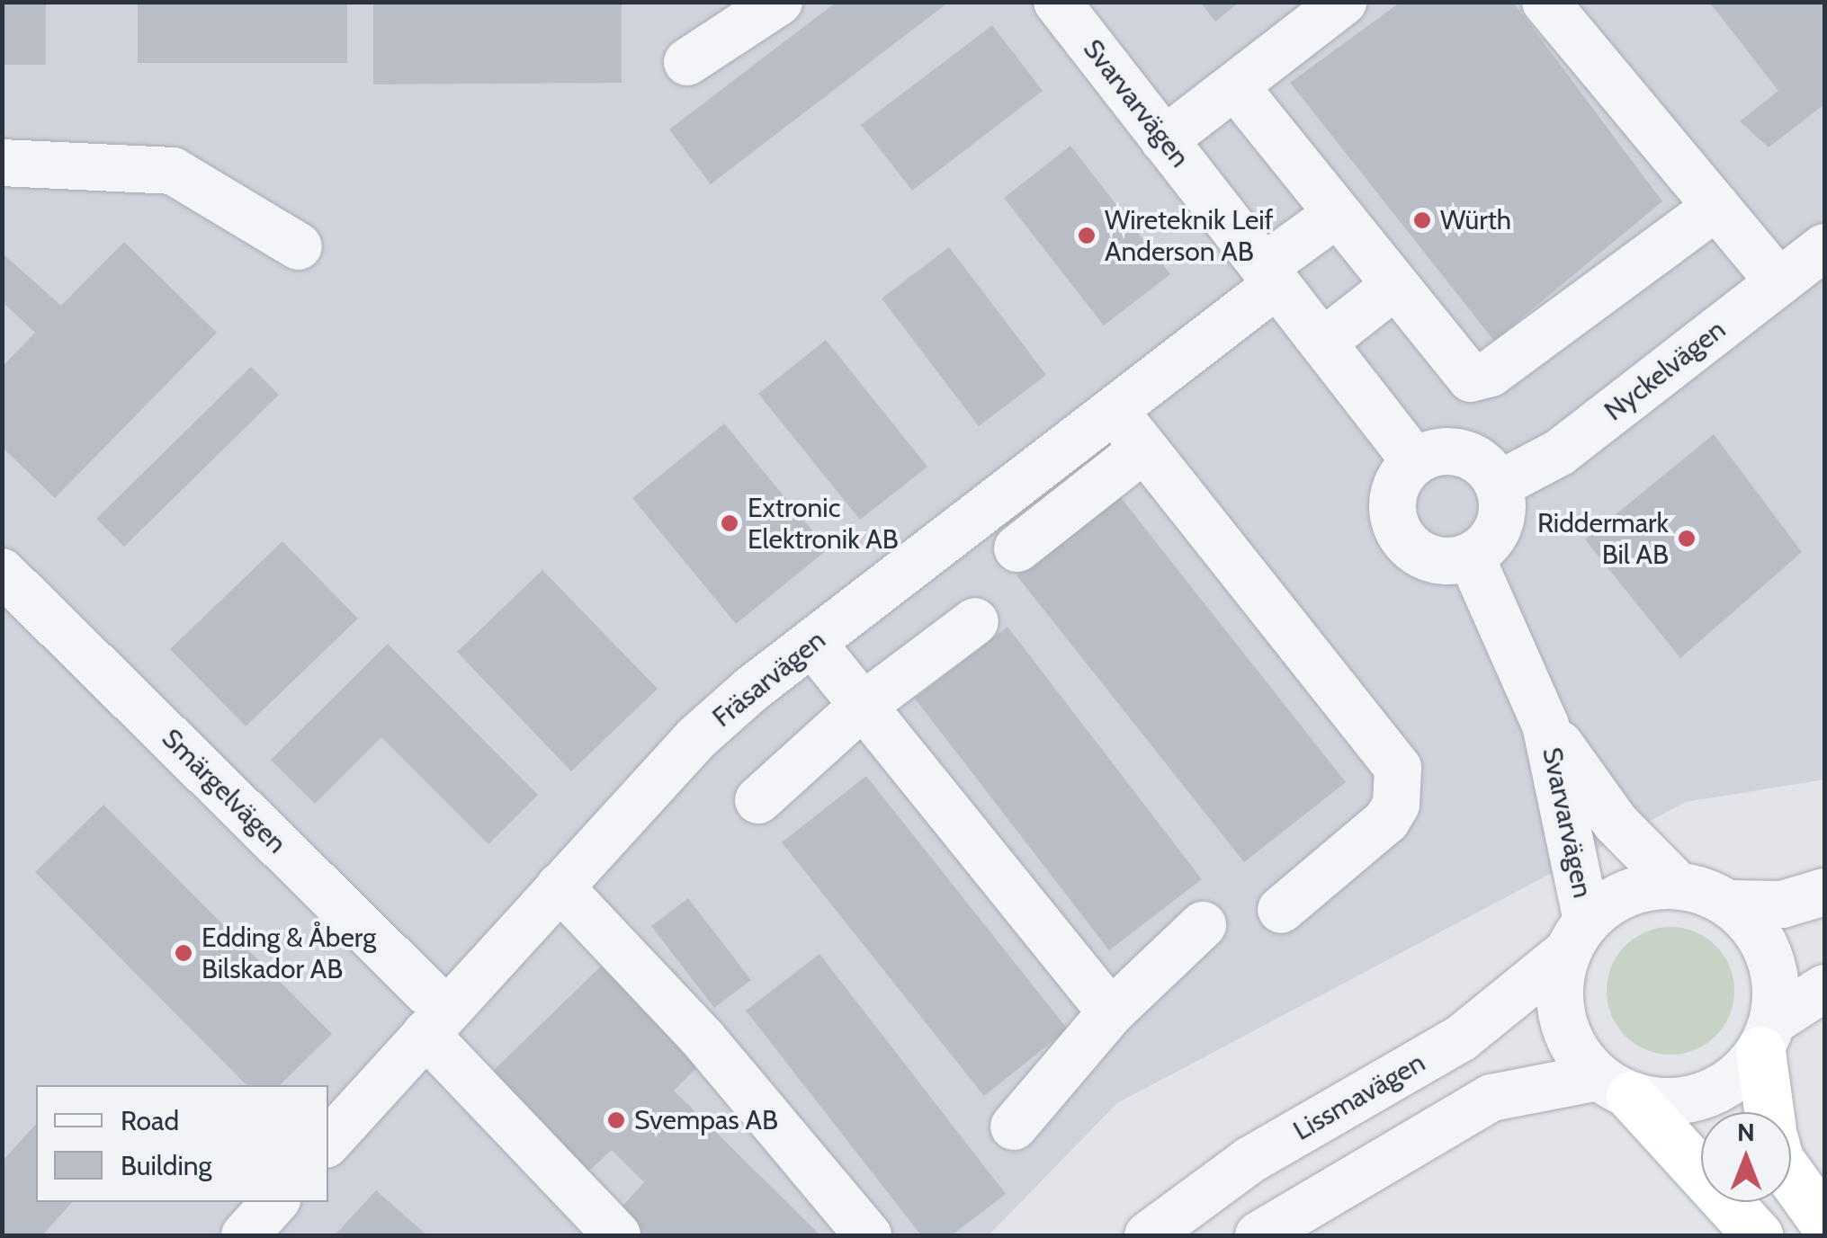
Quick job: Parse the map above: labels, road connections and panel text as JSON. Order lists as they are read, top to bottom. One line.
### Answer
{"streets":{"street":["Svarvarvägen","Nyckelvägen","Fräsarvägen","Smärgelvägen","Lissmavägen"]},"crossings":[["Svarvarvägen","Nyckelvägen"],["Svarvarvägen","Fräsarvägen"],["Svarvarvägen","Lissmavägen"],["Fräsarvägen","Smärgelvägen"]],"places":["Würth","Wireteknik Leif Anderson AB","Extronic Elektronik AB","Riddermark Bil AB","Edding & Åberg Bilskador AB","Svempas AB"],"legend":["Road","Building"],"north":"top"}
